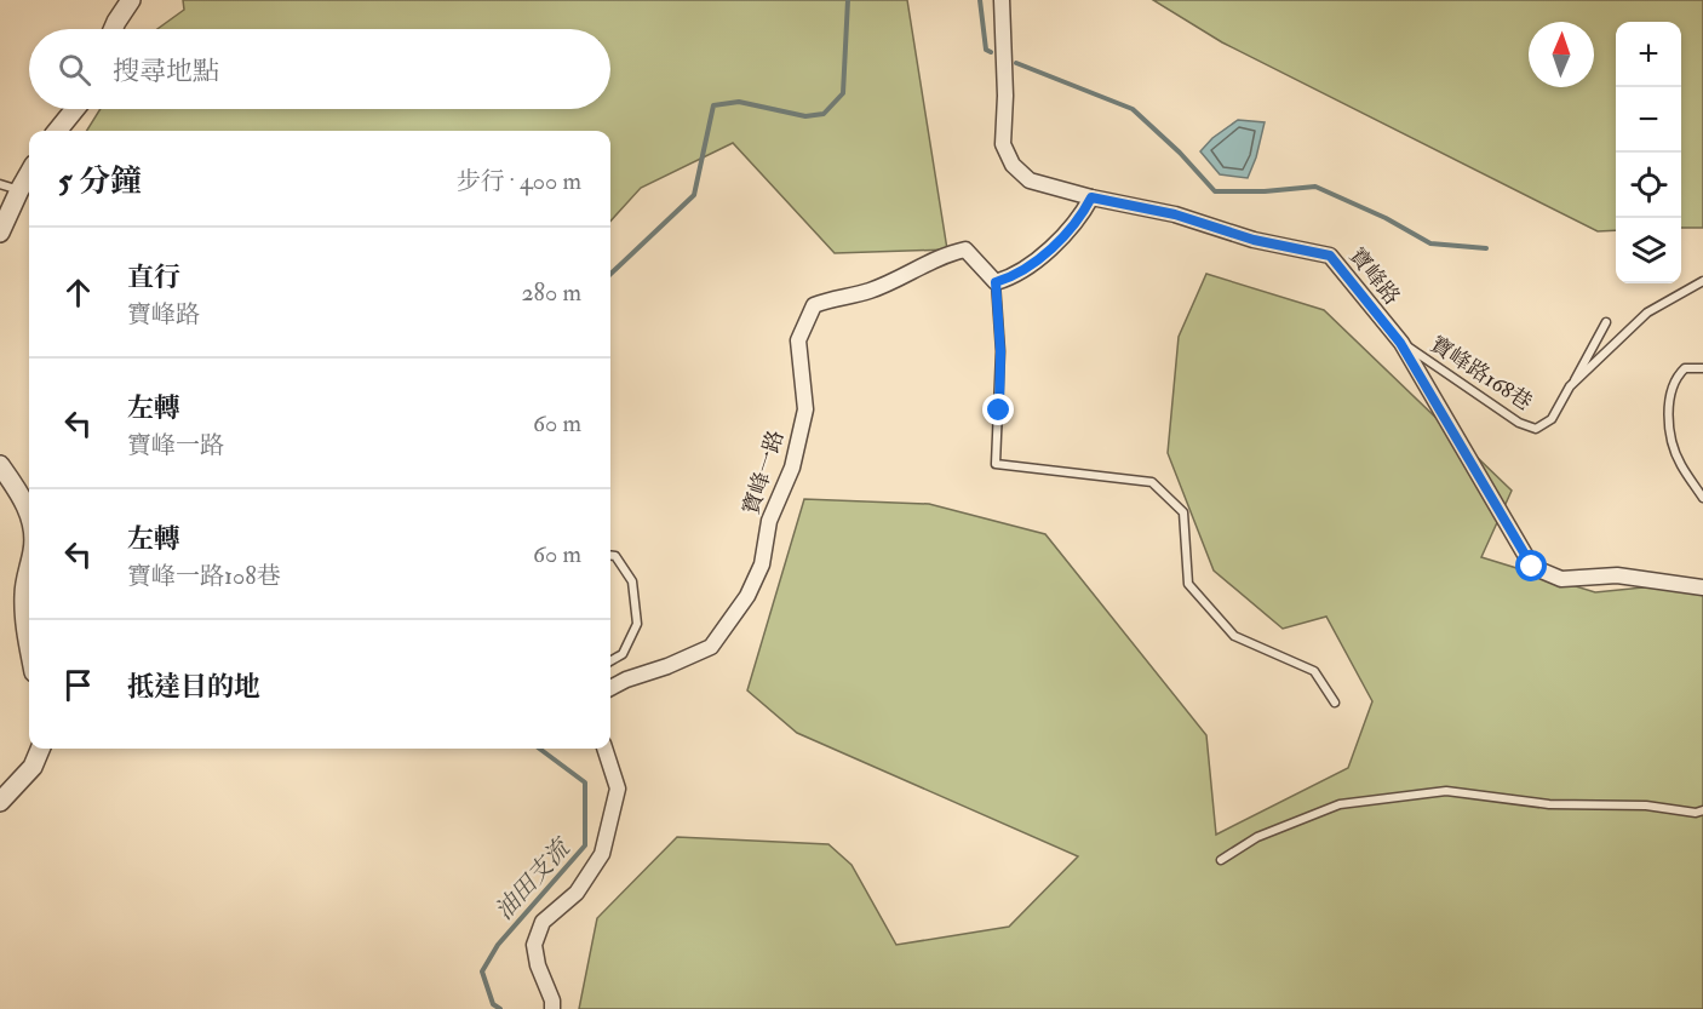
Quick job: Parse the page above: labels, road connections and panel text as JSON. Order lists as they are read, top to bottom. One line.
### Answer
{"streets":{"street":["寶峰路","寶峰一路"],"lane":["寶峰路168巷"]},"crossings":[["寶峰路","寶峰路168巷"]],"water":["油田支流"],"north":"top","page":{"map_buttons":["+","−"],"search":"搜尋地點","heading":["5 分鐘","步行 · 400 m"],"list":[["直行","寶峰路","280 m"],["左轉","寶峰一路","60 m"],["左轉","寶峰一路108巷","60 m"],"抵達目的地"]}}
